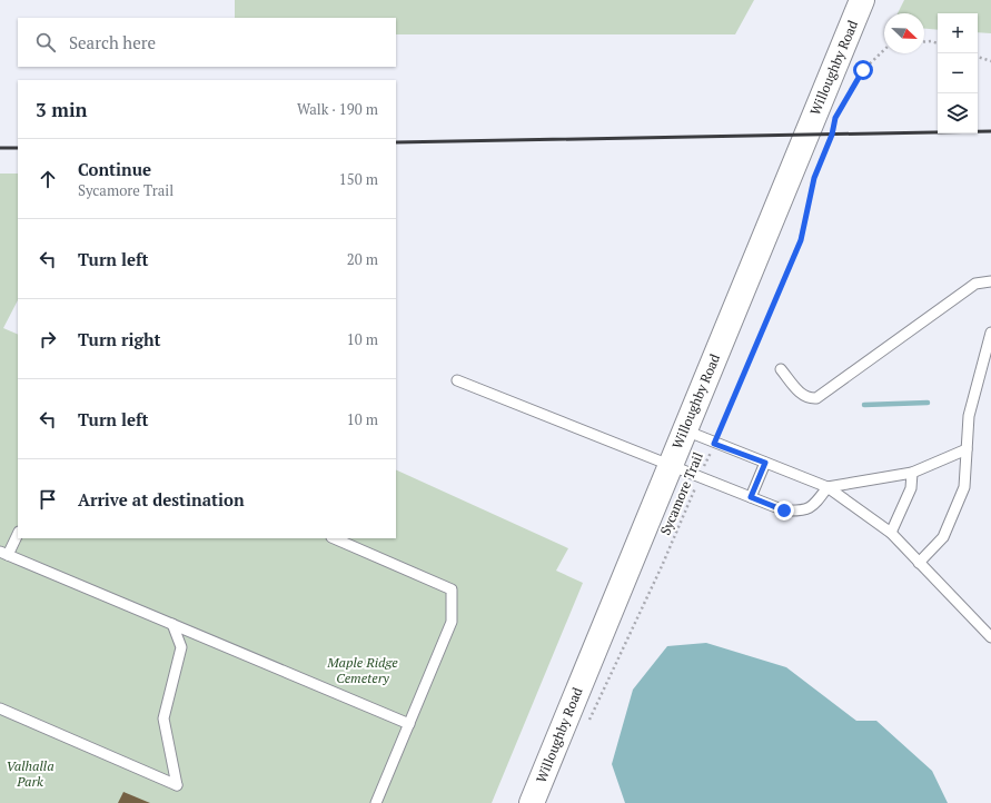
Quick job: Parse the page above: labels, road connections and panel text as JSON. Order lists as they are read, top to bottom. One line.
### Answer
{"streets":{"street":["Willoughby Road"],"path":["Sycamore Trail"]},"parks":["Maple Ridge Cemetery","Valhalla Park"],"north":"bottom right","page":{"map_buttons":["+","−"],"search":"Search here","heading":["3 min","Walk · 190 m"],"list":[["Continue","Sycamore Trail","150 m"],["Turn left","20 m"],["Turn right","10 m"],["Turn left","10 m"],"Arrive at destination"]}}
